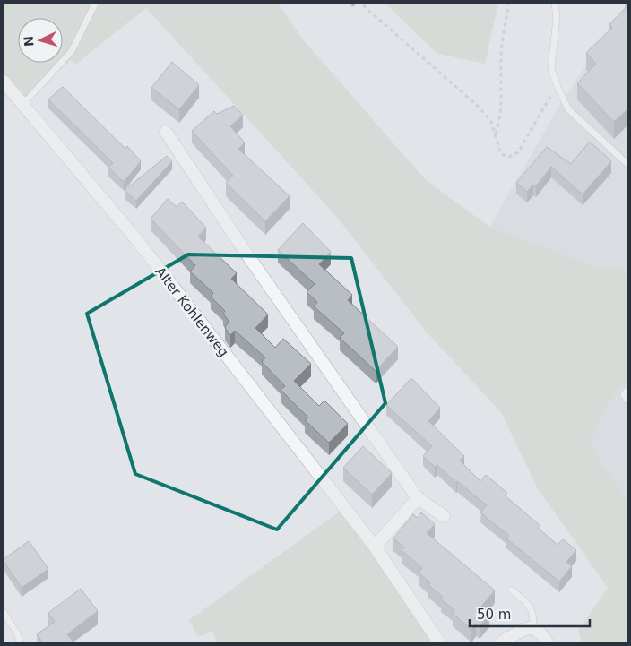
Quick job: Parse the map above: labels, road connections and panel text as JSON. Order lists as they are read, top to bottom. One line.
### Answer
{"streets":{"street":["Alter Kohlenweg"]},"scale_bar":"50 m","north":"left"}
